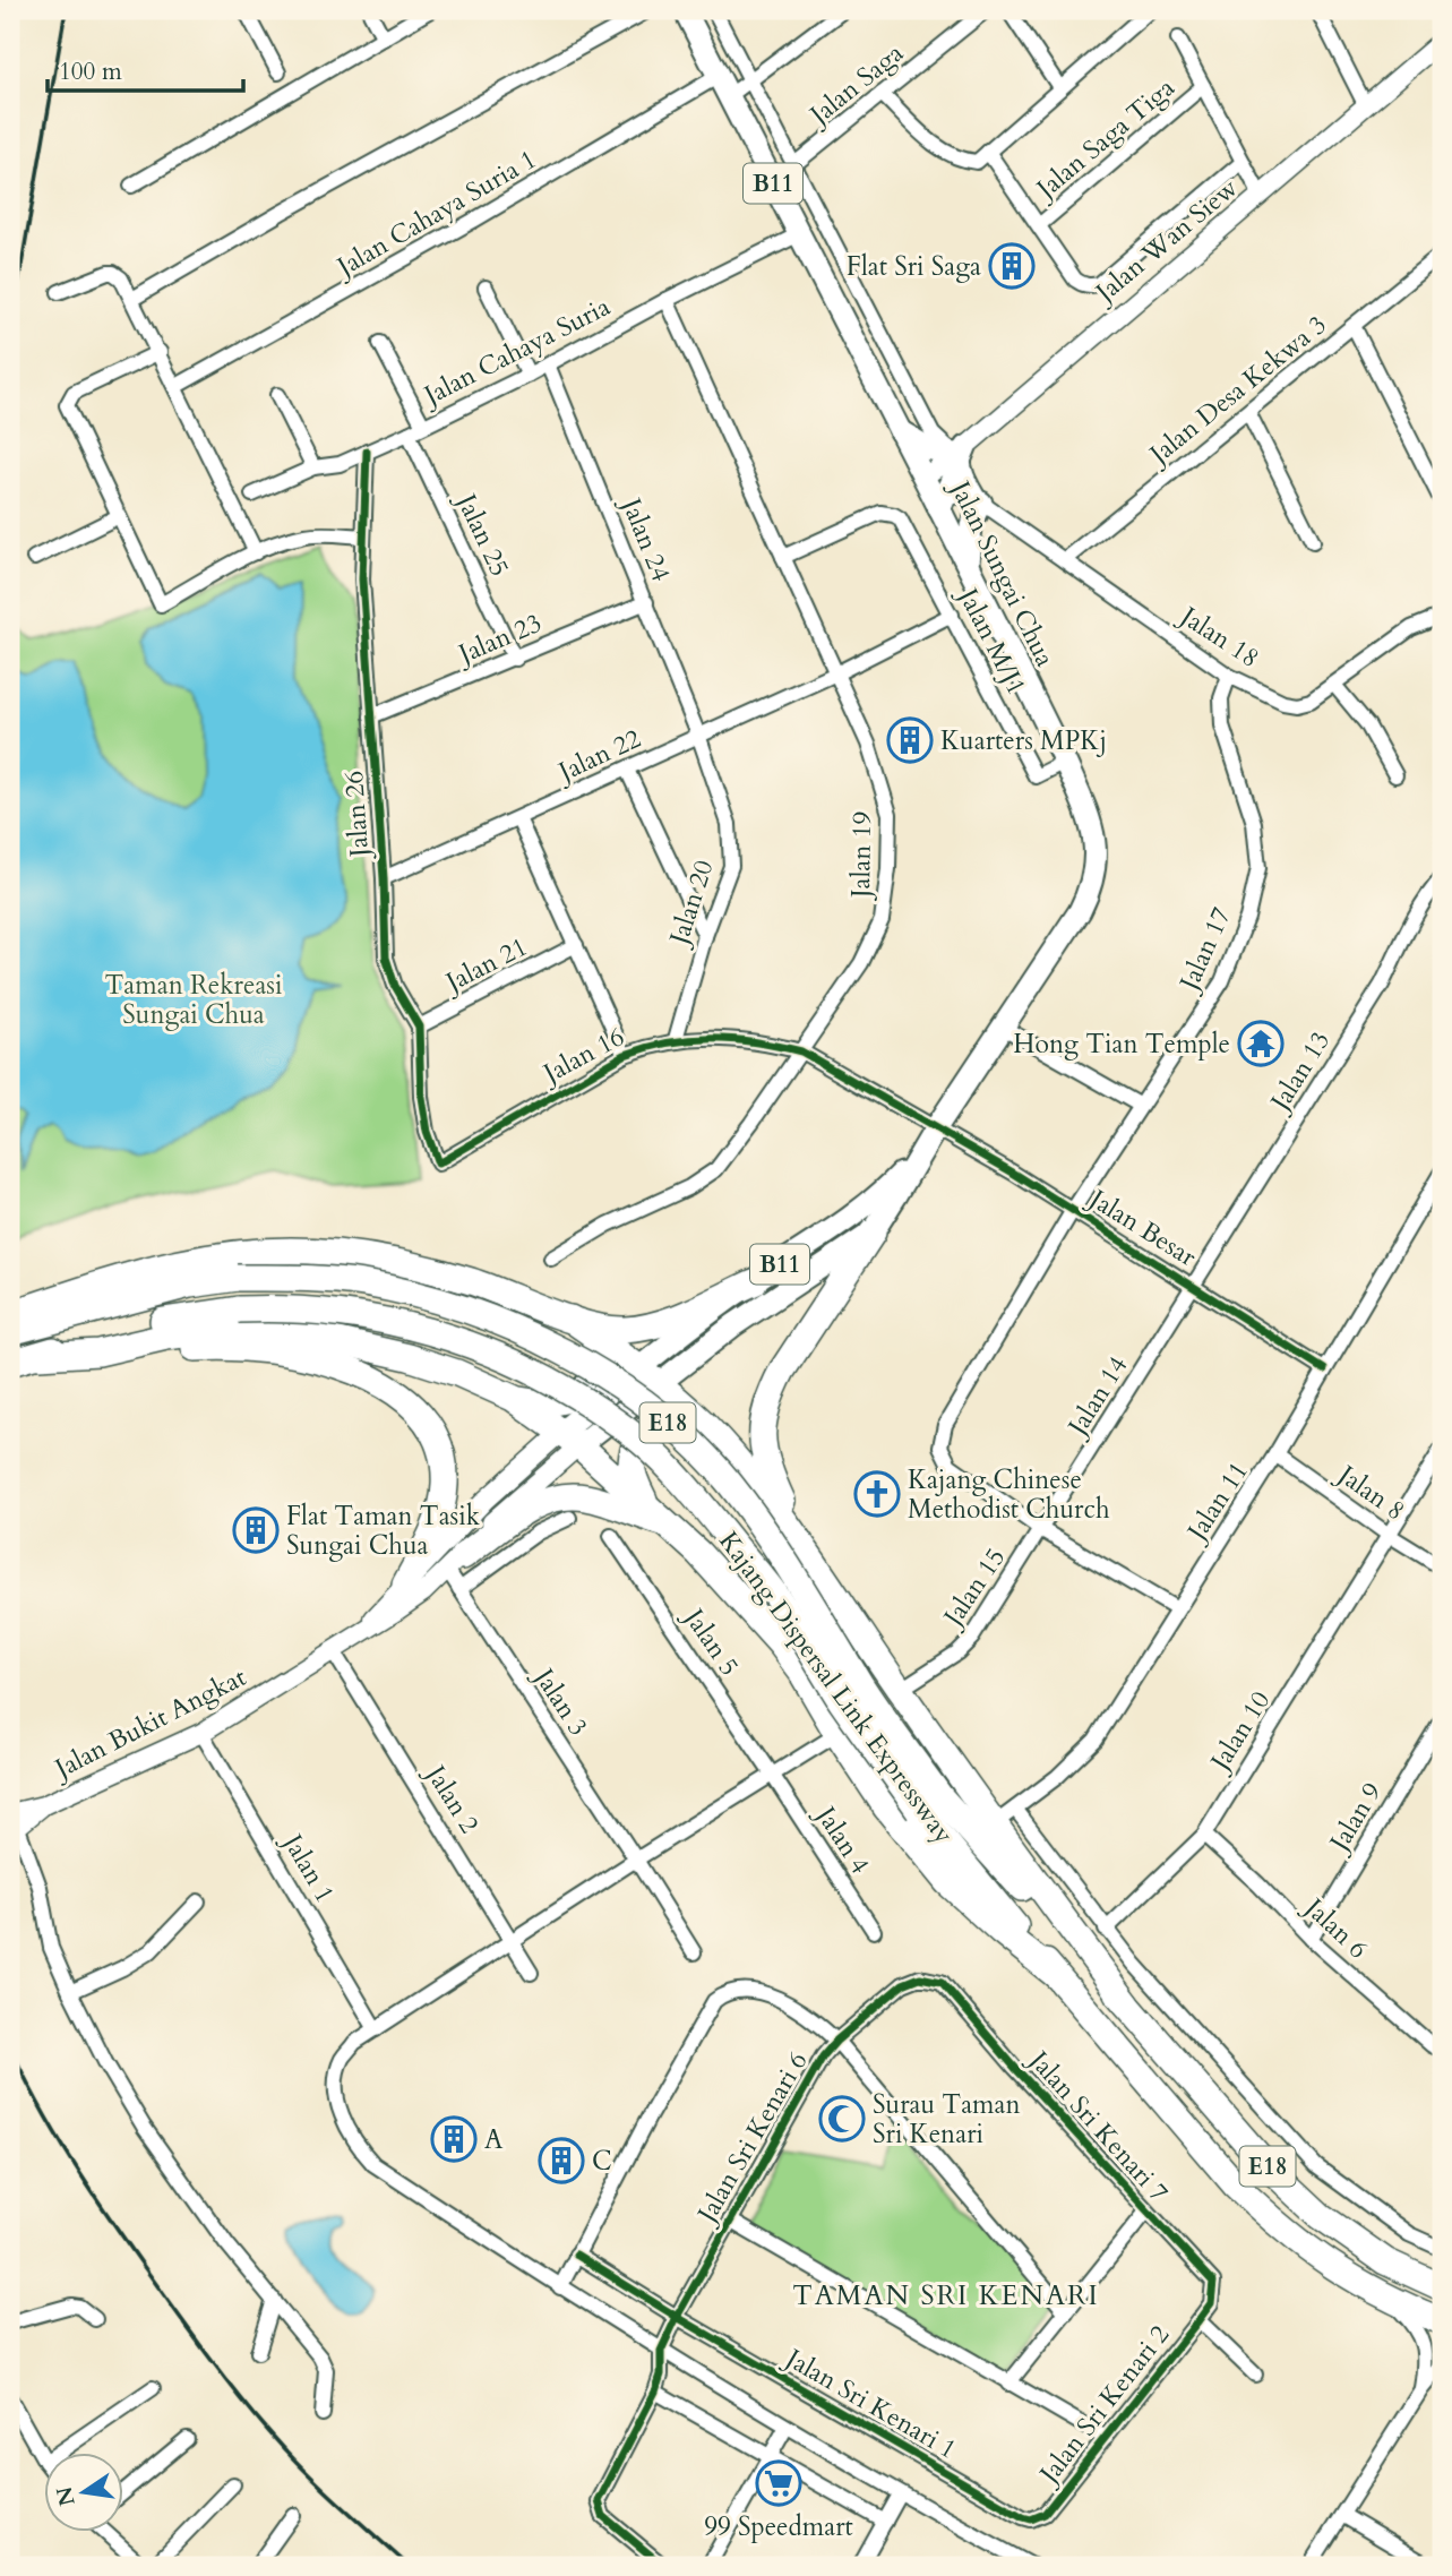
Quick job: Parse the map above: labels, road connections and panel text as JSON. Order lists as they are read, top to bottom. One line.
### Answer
{"streets":{"highway":["E18","Kajang Dispersal Link Expressway"],"main road":["B11","Jalan Sungai Chua"],"street":["Jalan Saga","Jalan Saga Tiga","Jalan Cahaya Suria 1","Jalan Wan Siew","Jalan Cahaya Suria","Jalan Desa Kekwa 3","Jalan 25","Jalan 24","Jalan 18","Jalan 23","Jalan M/J1","Jalan 22","Jalan 26","Jalan 19","Jalan 20","Jalan 17","Jalan 21","Jalan 16","Jalan 13","Jalan Besar","Jalan 14","Jalan 8","Jalan 11","Jalan 15","Jalan 5","Jalan 3","Jalan Bukit Angkat","Jalan 10","Jalan 2","Jalan 9","Jalan 4","Jalan 1","Jalan 6","Jalan Sri Kenari 7","Jalan Sri Kenari 6","Jalan Sri Kenari 1","Jalan Sri Kenari 2"]},"crossings":[["Jalan Cahaya Suria 1","Jalan Sungai Chua"],["Jalan Cahaya Suria","Jalan 25"],["Jalan Cahaya Suria","Jalan 24"],["Jalan Cahaya Suria","Jalan Sungai Chua"],["Jalan Cahaya Suria","Jalan 26"],["Jalan Cahaya Suria","Jalan 19"],["Jalan Desa Kekwa 3","Jalan 18"],["Jalan 25","Jalan 23"],["Jalan 24","Jalan 23"],["Jalan 24","Jalan 22"],["Jalan 24","Jalan 20"],["Jalan Sungai Chua","Jalan M/J1"],["Jalan Sungai Chua","Jalan 16"],["Jalan Sungai Chua","Jalan Besar"],["Jalan 18","Jalan 17"],["Jalan 23","Jalan 26"],["Jalan M/J1","Jalan 22"],["Jalan M/J1","Jalan 19"],["Jalan 22","Jalan 26"],["Jalan 22","Jalan 19"],["Jalan 22","Jalan 20"],["Jalan 26","Jalan 21"],["Jalan 26","Jalan 16"],["Jalan 19","Jalan 16"],["Jalan 20","Jalan 16"],["Jalan 17","Jalan Besar"],["Jalan 16","Jalan Besar"],["Jalan 13","Jalan Besar"],["Jalan 13","Jalan 14"],["Jalan Besar","Jalan 14"],["Jalan Besar","Jalan 11"],["Jalan 14","Jalan 15"],["Jalan 8","Jalan 11"],["Jalan 8","Jalan 10"],["Jalan 5","Jalan 4"],["Jalan 3","Jalan Bukit Angkat"],["Jalan Bukit Angkat","Jalan 2"],["Jalan Bukit Angkat","Jalan 1"],["Jalan 10","Jalan 6"],["Jalan 9","Jalan 6"],["Jalan Sri Kenari 7","Jalan Sri Kenari 6"],["Jalan Sri Kenari 7","Jalan Sri Kenari 2"],["Jalan Sri Kenari 6","Jalan Sri Kenari 1"],["Jalan Sri Kenari 1","Jalan Sri Kenari 2"]],"districts":["TAMAN SRI KENARI"],"parks":["Taman Rekreasi Sungai Chua"],"places":{"building":["Flat Sri Saga","Kuarters MPKj","Flat Taman Tasik Sungai Chua","A","C"],"temple":["Hong Tian Temple"],"church":["Kajang Chinese Methodist Church"],"mosque":["Surau Taman Sri Kenari"],"supermarket":["99 Speedmart"]},"scale_bar":"100 m","north":"left"}
